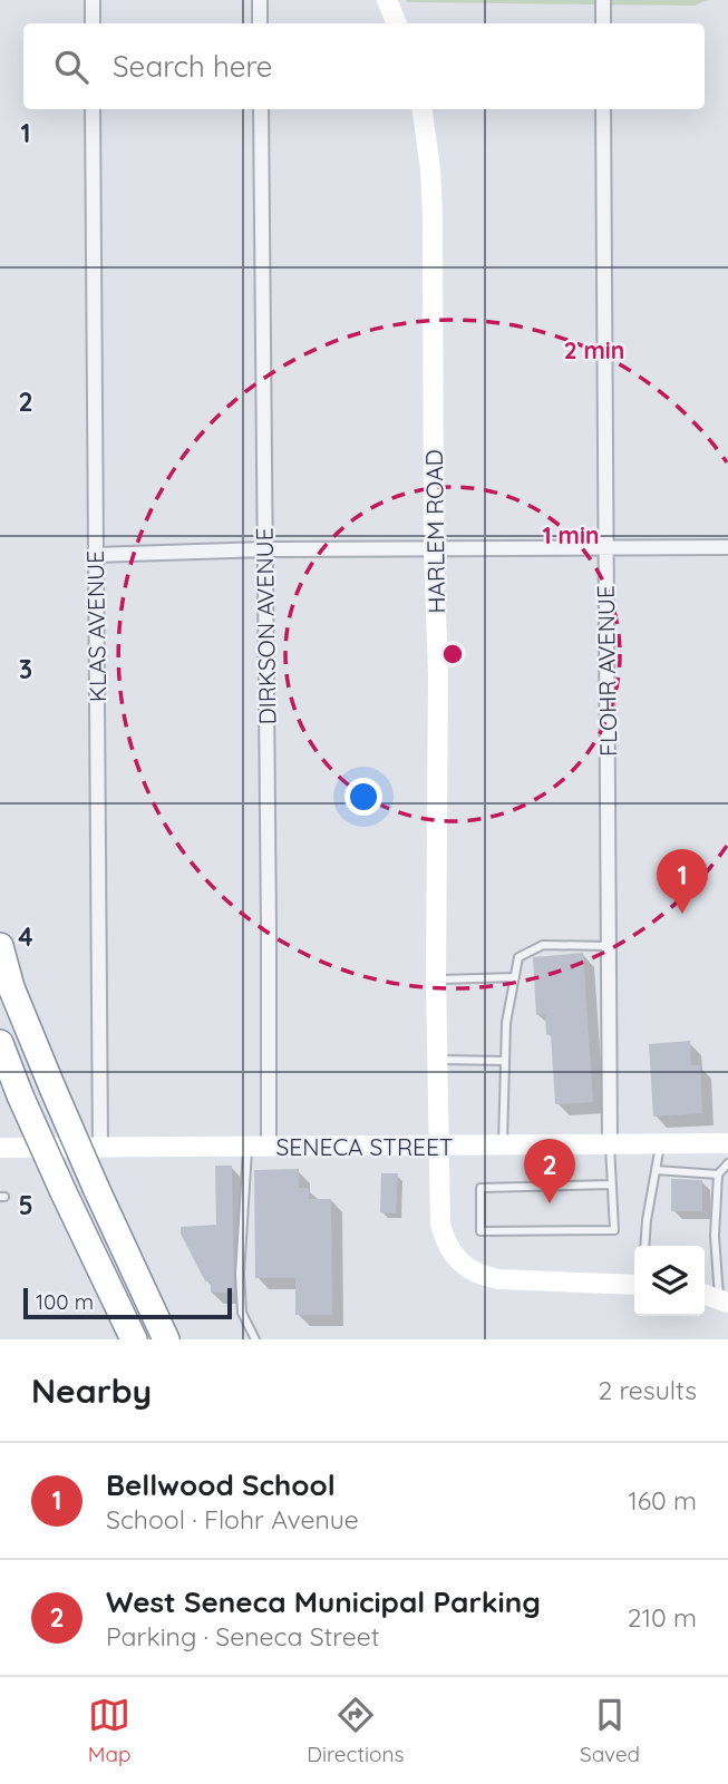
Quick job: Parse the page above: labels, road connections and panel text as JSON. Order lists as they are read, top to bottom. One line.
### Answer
{"streets":{"main road":["HARLEM ROAD","SENECA STREET"],"street":["KLAS AVENUE","DIRKSON AVENUE","FLOHR AVENUE"]},"crossings":[["HARLEM ROAD","SENECA STREET"],["KLAS AVENUE","SENECA STREET"],["DIRKSON AVENUE","SENECA STREET"],["FLOHR AVENUE","SENECA STREET"]],"scale_bar":"100 m","page":{"search":"Search here","pins":["1","2"],"scale":"100 m","heading":["Nearby","2 results"],"list":[{"mark":"1","name":"Bellwood School","note":"School · Flohr Avenue","value":"160 m"},{"mark":"2","name":"West Seneca Municipal Parking","note":"Parking · Seneca Street","value":"210 m"}],"nav":["Map","Directions","Saved"]},"grid":{"rows":["1","2","3","4","5"]},"rings":["2 min","1 min"]}
